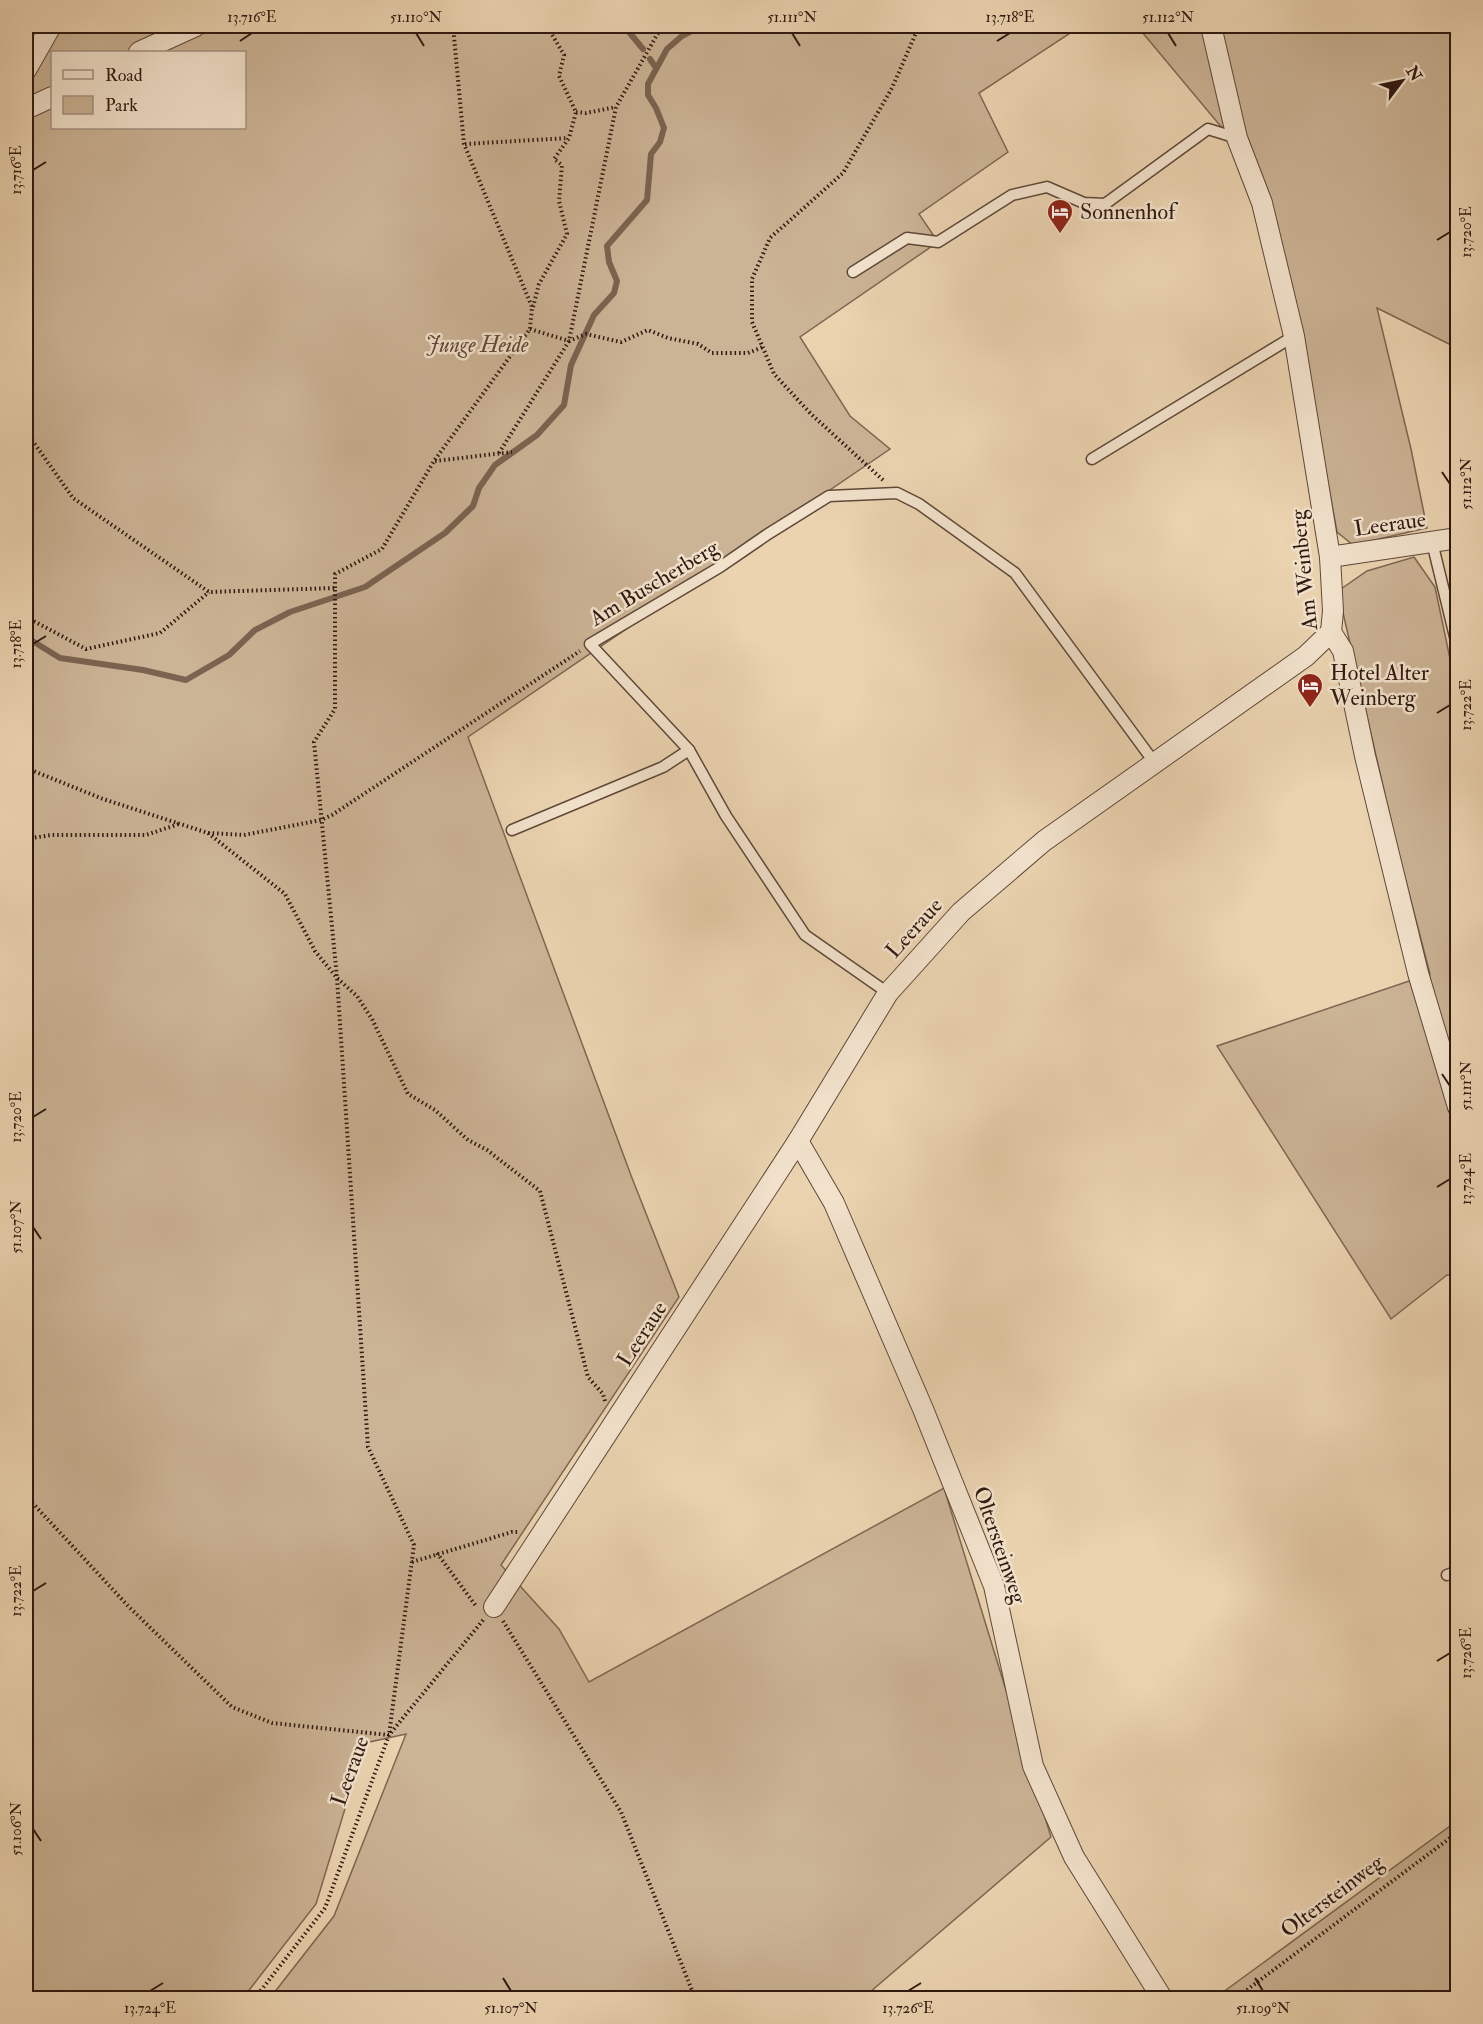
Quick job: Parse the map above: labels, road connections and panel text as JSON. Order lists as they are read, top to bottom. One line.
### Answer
{"streets":{"street":["Leeraue","Am Weinberg","Oltersteinweg"],"lane":["Am Buscherberg"]},"crossings":[["Leeraue","Am Weinberg"],["Leeraue","Am Buscherberg"],["Leeraue","Oltersteinweg"]],"parks":["Junge Heide"],"places":{"hotel":["Sonnenhof","Hotel Alter Weinberg"]},"legend":["Road","Park"],"north":"top right","coordinates":["13.716°E","51.110°N","51.111°N","13.718°E","51.112°N","13.720°E","13.722°E","13.724°E","51.107°N","13.726°E","51.106°N","51.109°N"]}
